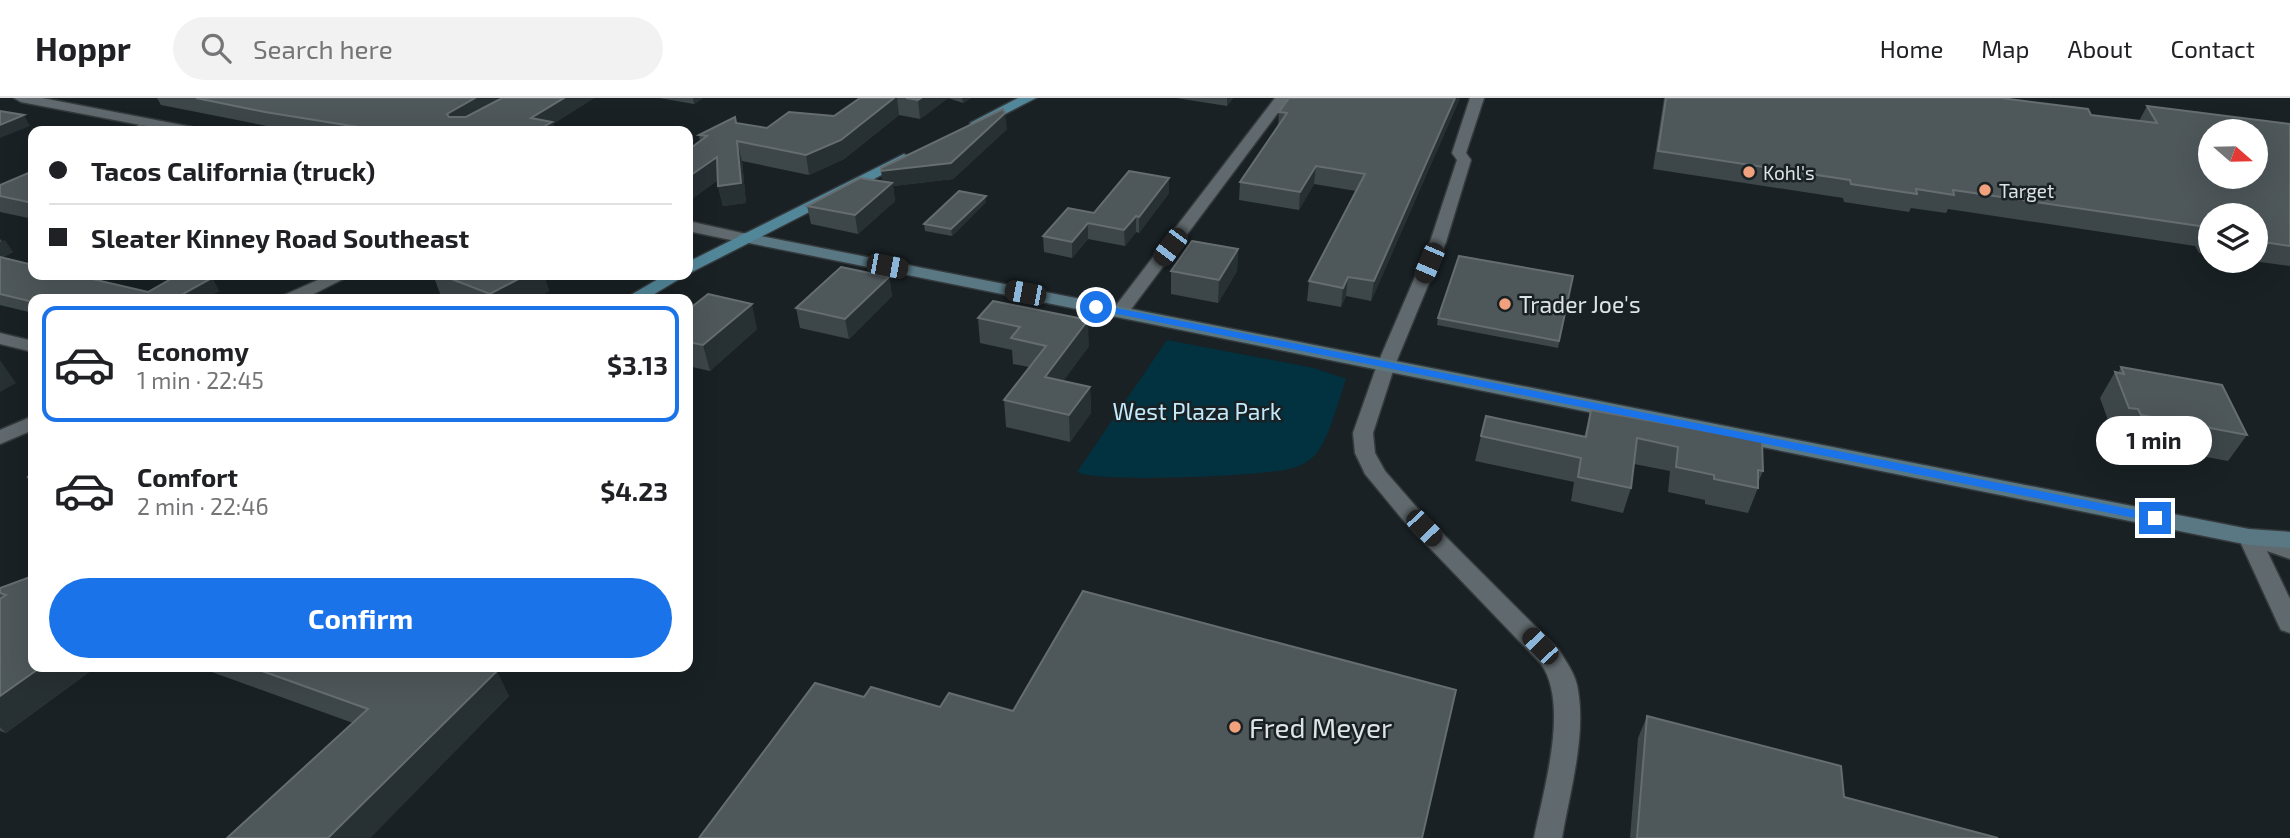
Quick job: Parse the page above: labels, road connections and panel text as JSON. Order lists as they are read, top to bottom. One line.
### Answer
{"parks":["West Plaza Park"],"places":["Kohl's","Target","Trader Joe's","Fred Meyer"],"north":"right","page":{"header":"Hoppr","search":"Search here","nav":["Home","Map","About","Contact"],"banner":["Tacos California (truck)","Sleater Kinney Road Southeast"],"list":[{"name":"Economy","note":"1 min · 22:45","value":"$3.13"},{"name":"Comfort","note":"2 min · 22:46","value":"$4.23"}],"bubble":"1 min","buttons":"Confirm"}}
